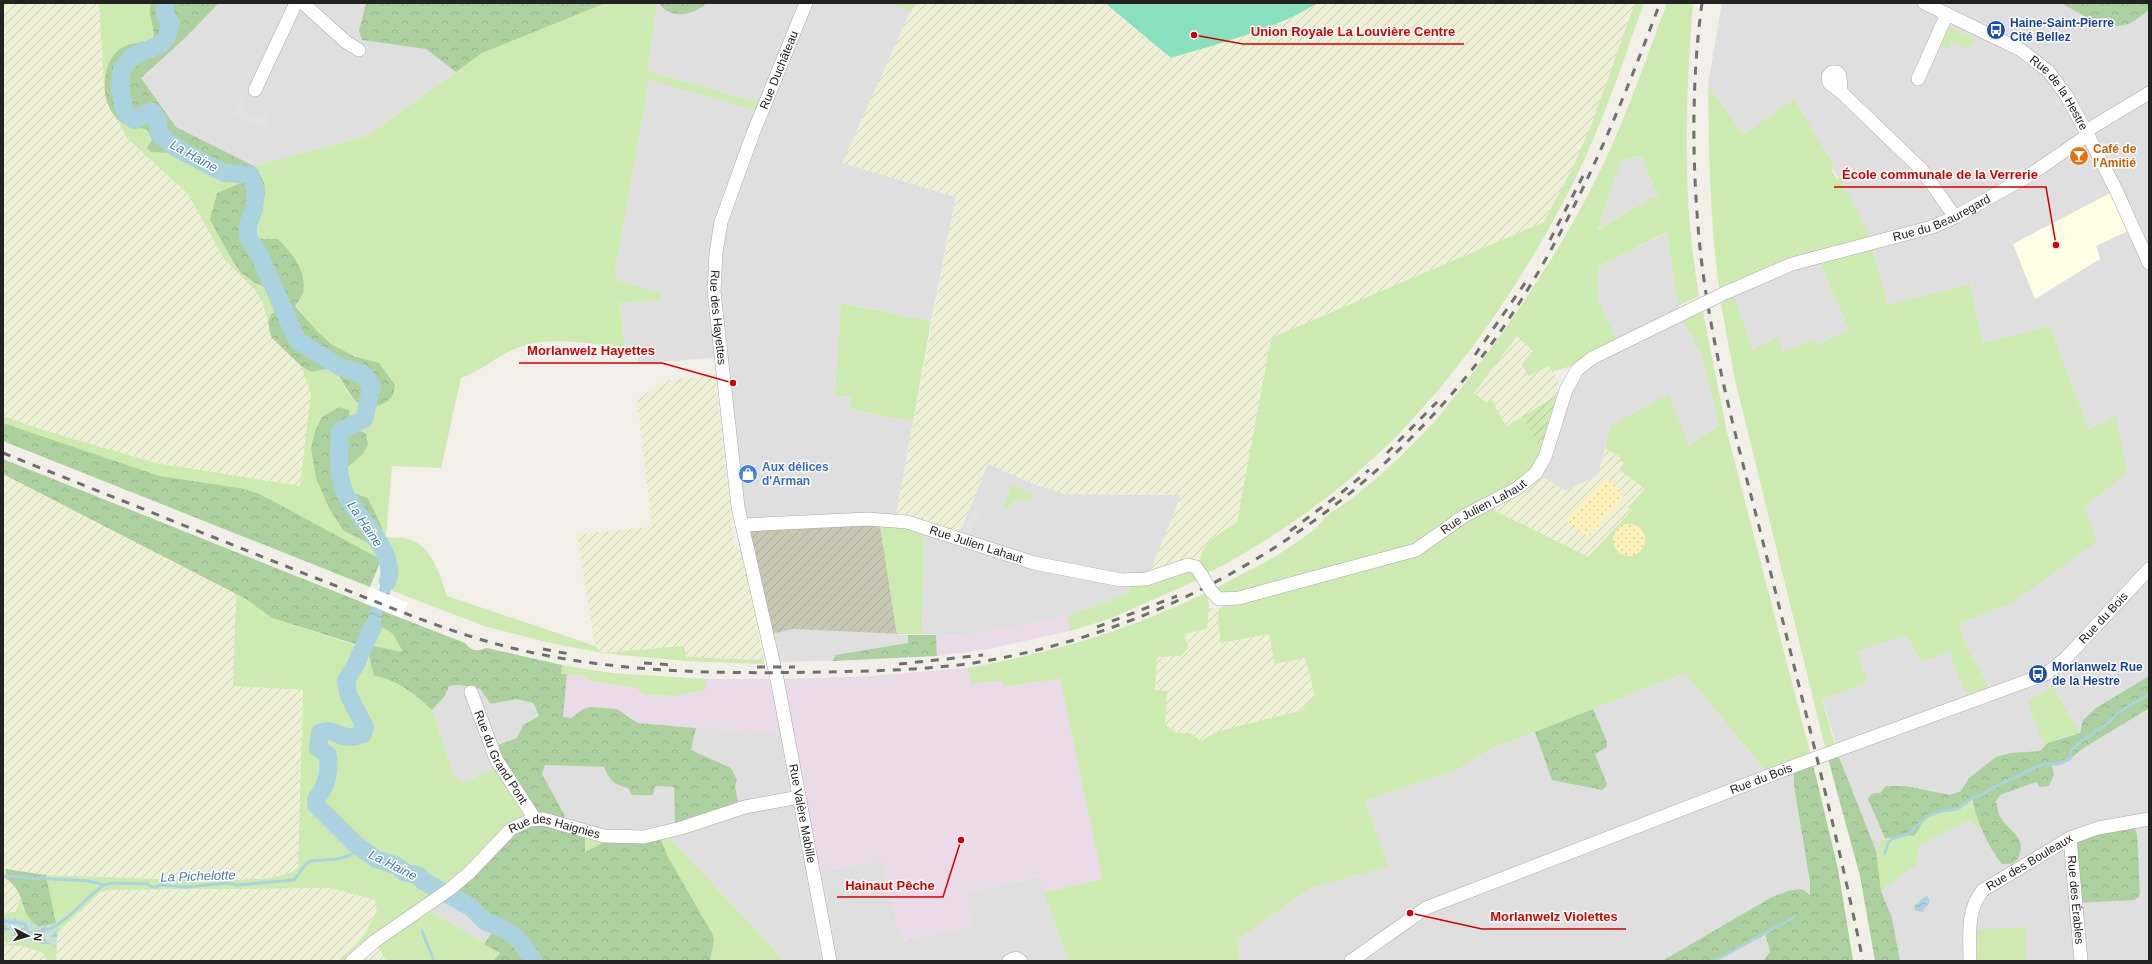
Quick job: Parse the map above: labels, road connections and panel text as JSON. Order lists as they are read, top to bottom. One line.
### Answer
{"streets":{"street":["Rue Duchâteau","Rue de la Hestre","Rue du Beauregard","Rue des Hayettes","Rue Julien Lahaut","Rue du Bois","Rue du Grand Pont","Rue Valère Mabille","Rue des Haignies","Rue des Bouleaux","Rue des Érables"]},"crossings":[["Rue Duchâteau","Rue des Hayettes"],["Rue de la Hestre","Rue du Beauregard"],["Rue du Beauregard","Rue Julien Lahaut"],["Rue des Hayettes","Rue Julien Lahaut"],["Rue des Hayettes","Rue Valère Mabille"],["Rue du Grand Pont","Rue des Haignies"],["Rue Valère Mabille","Rue des Haignies"],["Rue des Bouleaux","Rue des Érables"]],"water":["La Haine","La Pichelotte"],"places":{"bus stop":["Haine-Saint-Pierre Cité Bellez","Morlanwelz Rue de la Hestre"],"other":["Union Royale La Louvière Centre","École communale de la Verrerie","Morlanwelz Hayettes","Hainaut Pêche","Morlanwelz Violettes"],"bar":["Café de l'Amitié"],"shop":["Aux délices d'Arman"]},"north":"right"}
